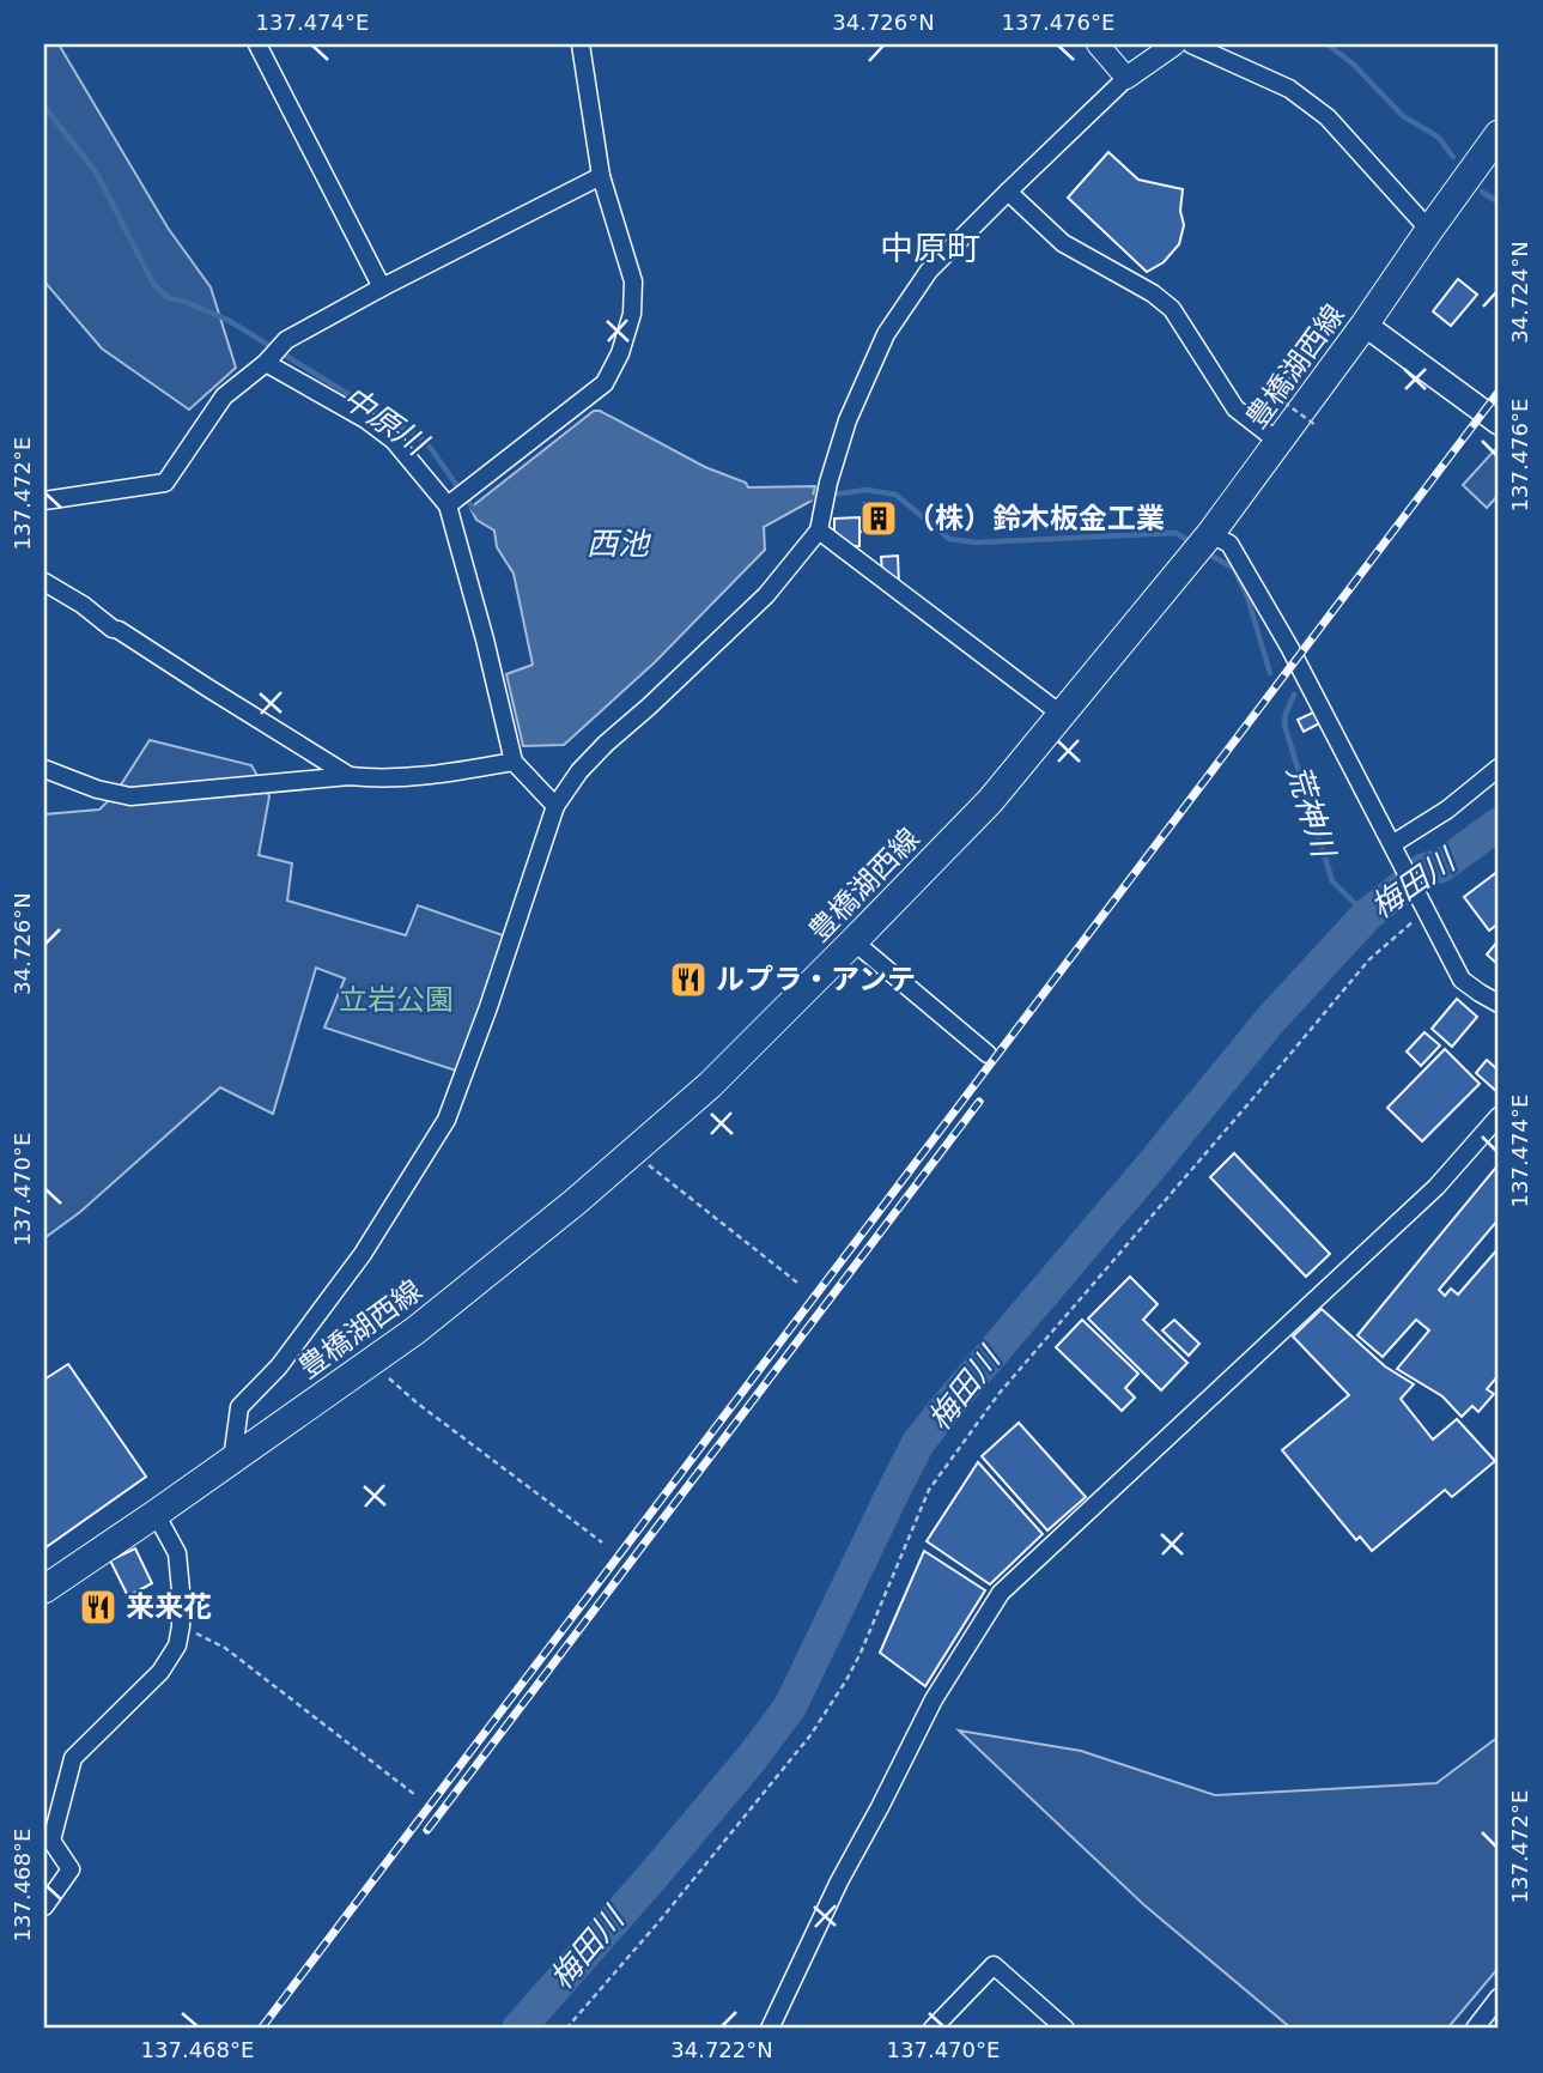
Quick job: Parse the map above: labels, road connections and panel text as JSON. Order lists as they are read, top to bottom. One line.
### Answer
{"streets":{"main road":["豊橋湖西線"]},"districts":["中原町"],"water":["中原川","西池","荒神川","梅田川"],"parks":["立岩公園"],"places":{"building":["（株）鈴木板金工業"],"restaurant":["ルプラ・アンテ","来来花"]},"coordinates":["137.474°E","34.726°N","137.476°E","34.724°N","137.472°E","137.470°E","137.468°E","34.722°N"]}
